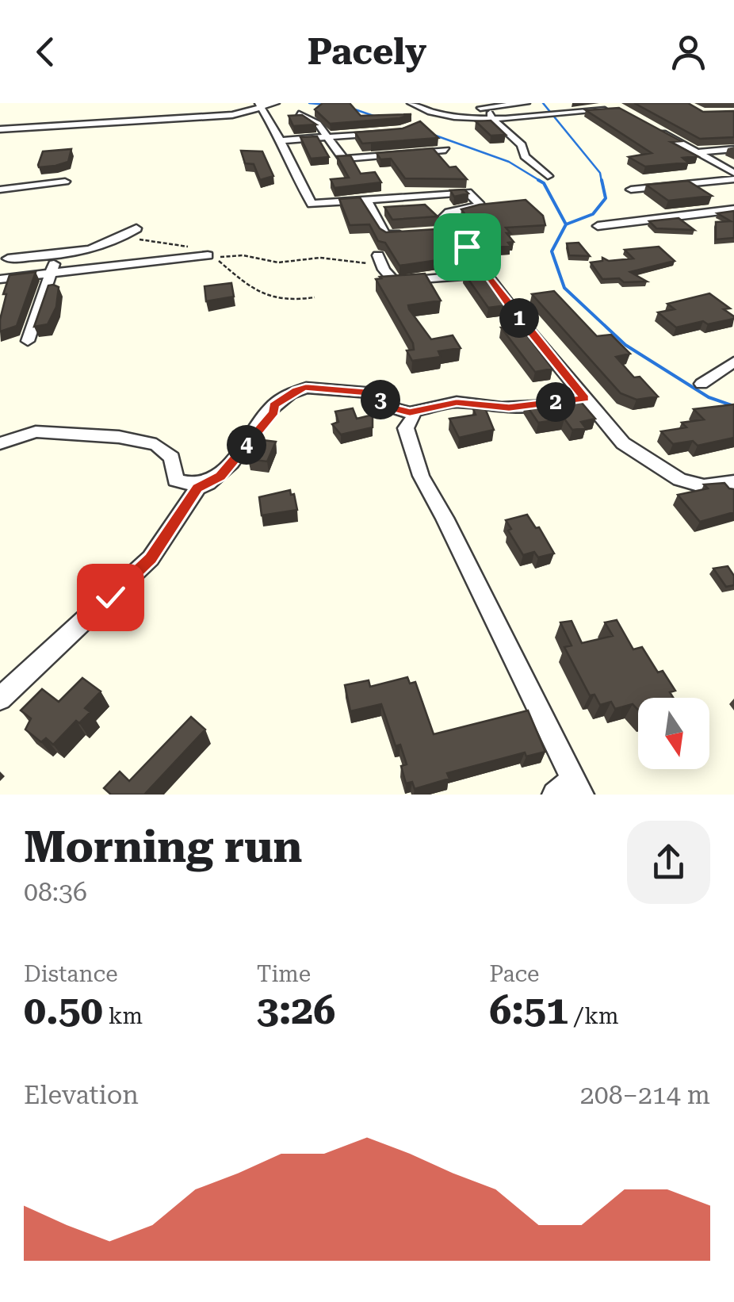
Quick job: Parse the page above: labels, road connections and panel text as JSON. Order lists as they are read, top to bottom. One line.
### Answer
{"north":"bottom","page":{"header":"Pacely","pins":["1","3","2","4"],"heading":["Morning run","08:36"],"stats":[["Distance","0.50 km"],["Time","3:26"],["Pace","6:51 /km"]],"chart":["Elevation","208–214 m"]}}
